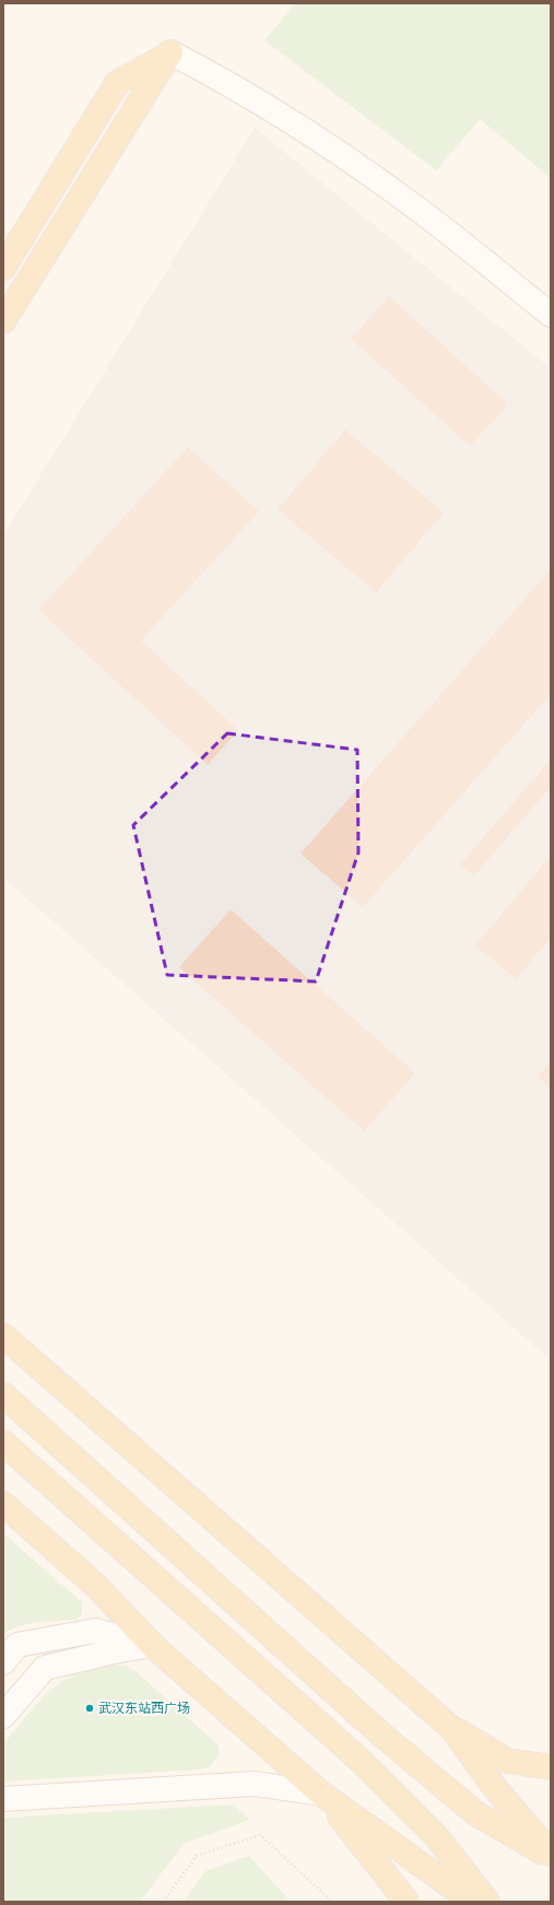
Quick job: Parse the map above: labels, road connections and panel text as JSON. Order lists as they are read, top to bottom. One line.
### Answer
{"places":["武汉东站西广场"]}
